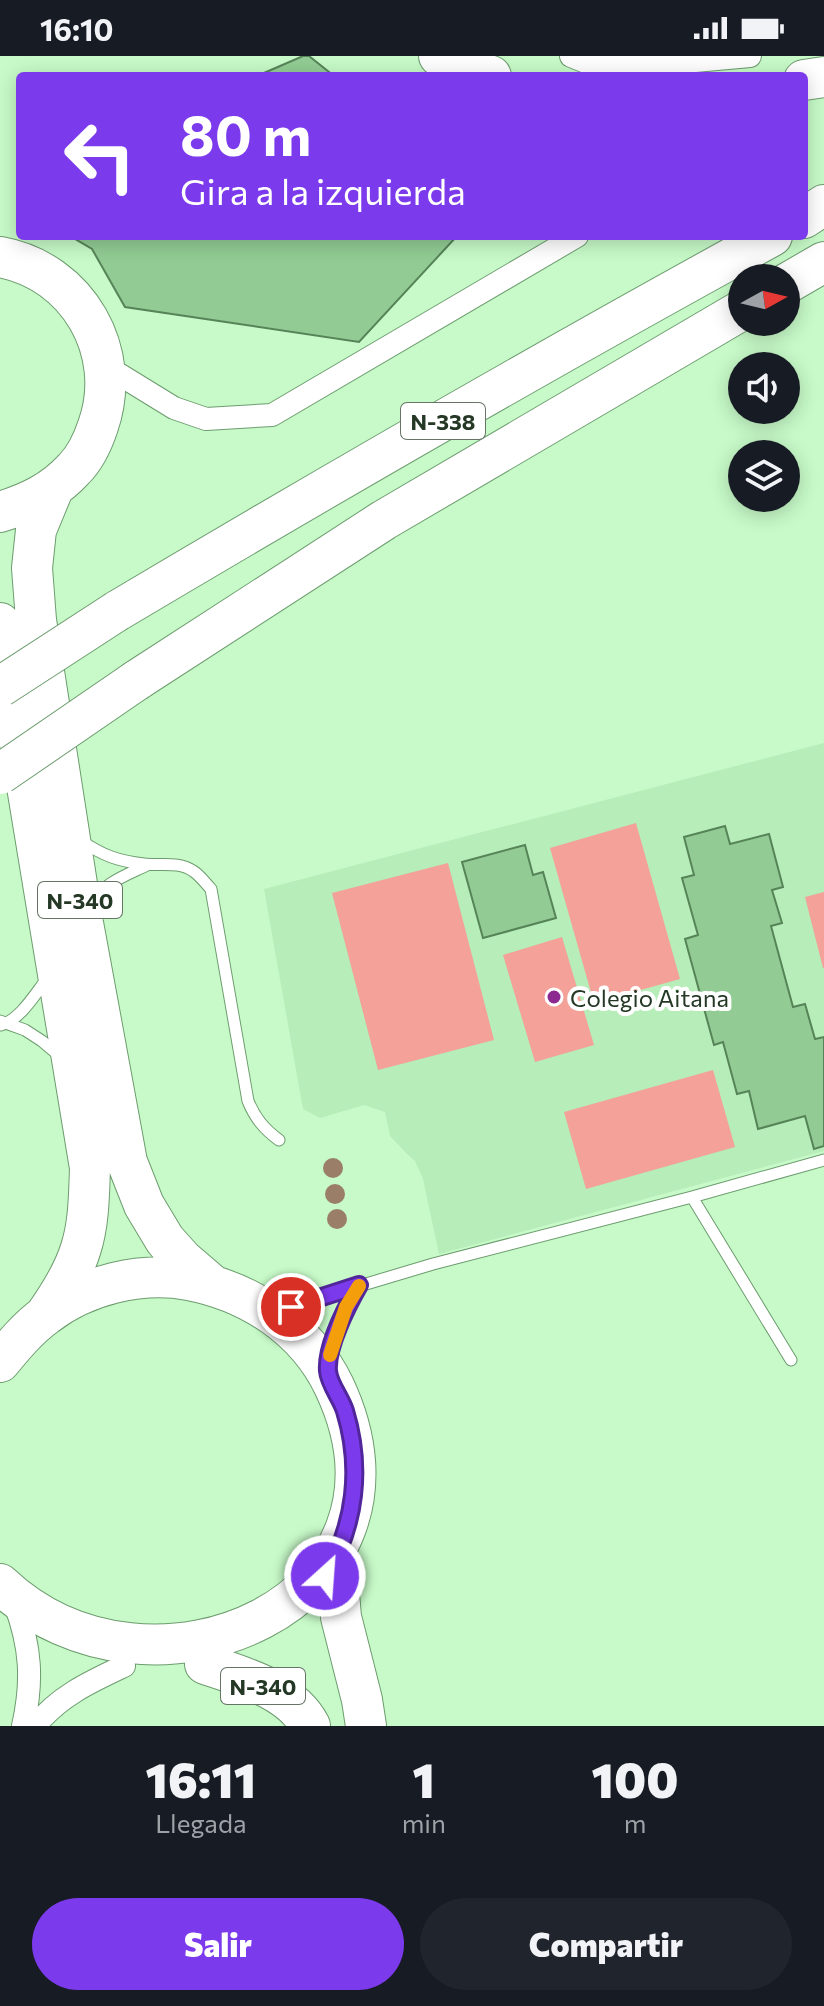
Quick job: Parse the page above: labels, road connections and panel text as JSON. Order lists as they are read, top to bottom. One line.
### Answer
{"streets":{"highway":["N-338","N-340"]},"places":["Colegio Aitana"],"north":"right","page":{"status":"16:10","turn":["80 m","Gira a la izquierda"],"eta":["16:11","Llegada","1","min","100","m"],"buttons":["Salir","Compartir"]}}
